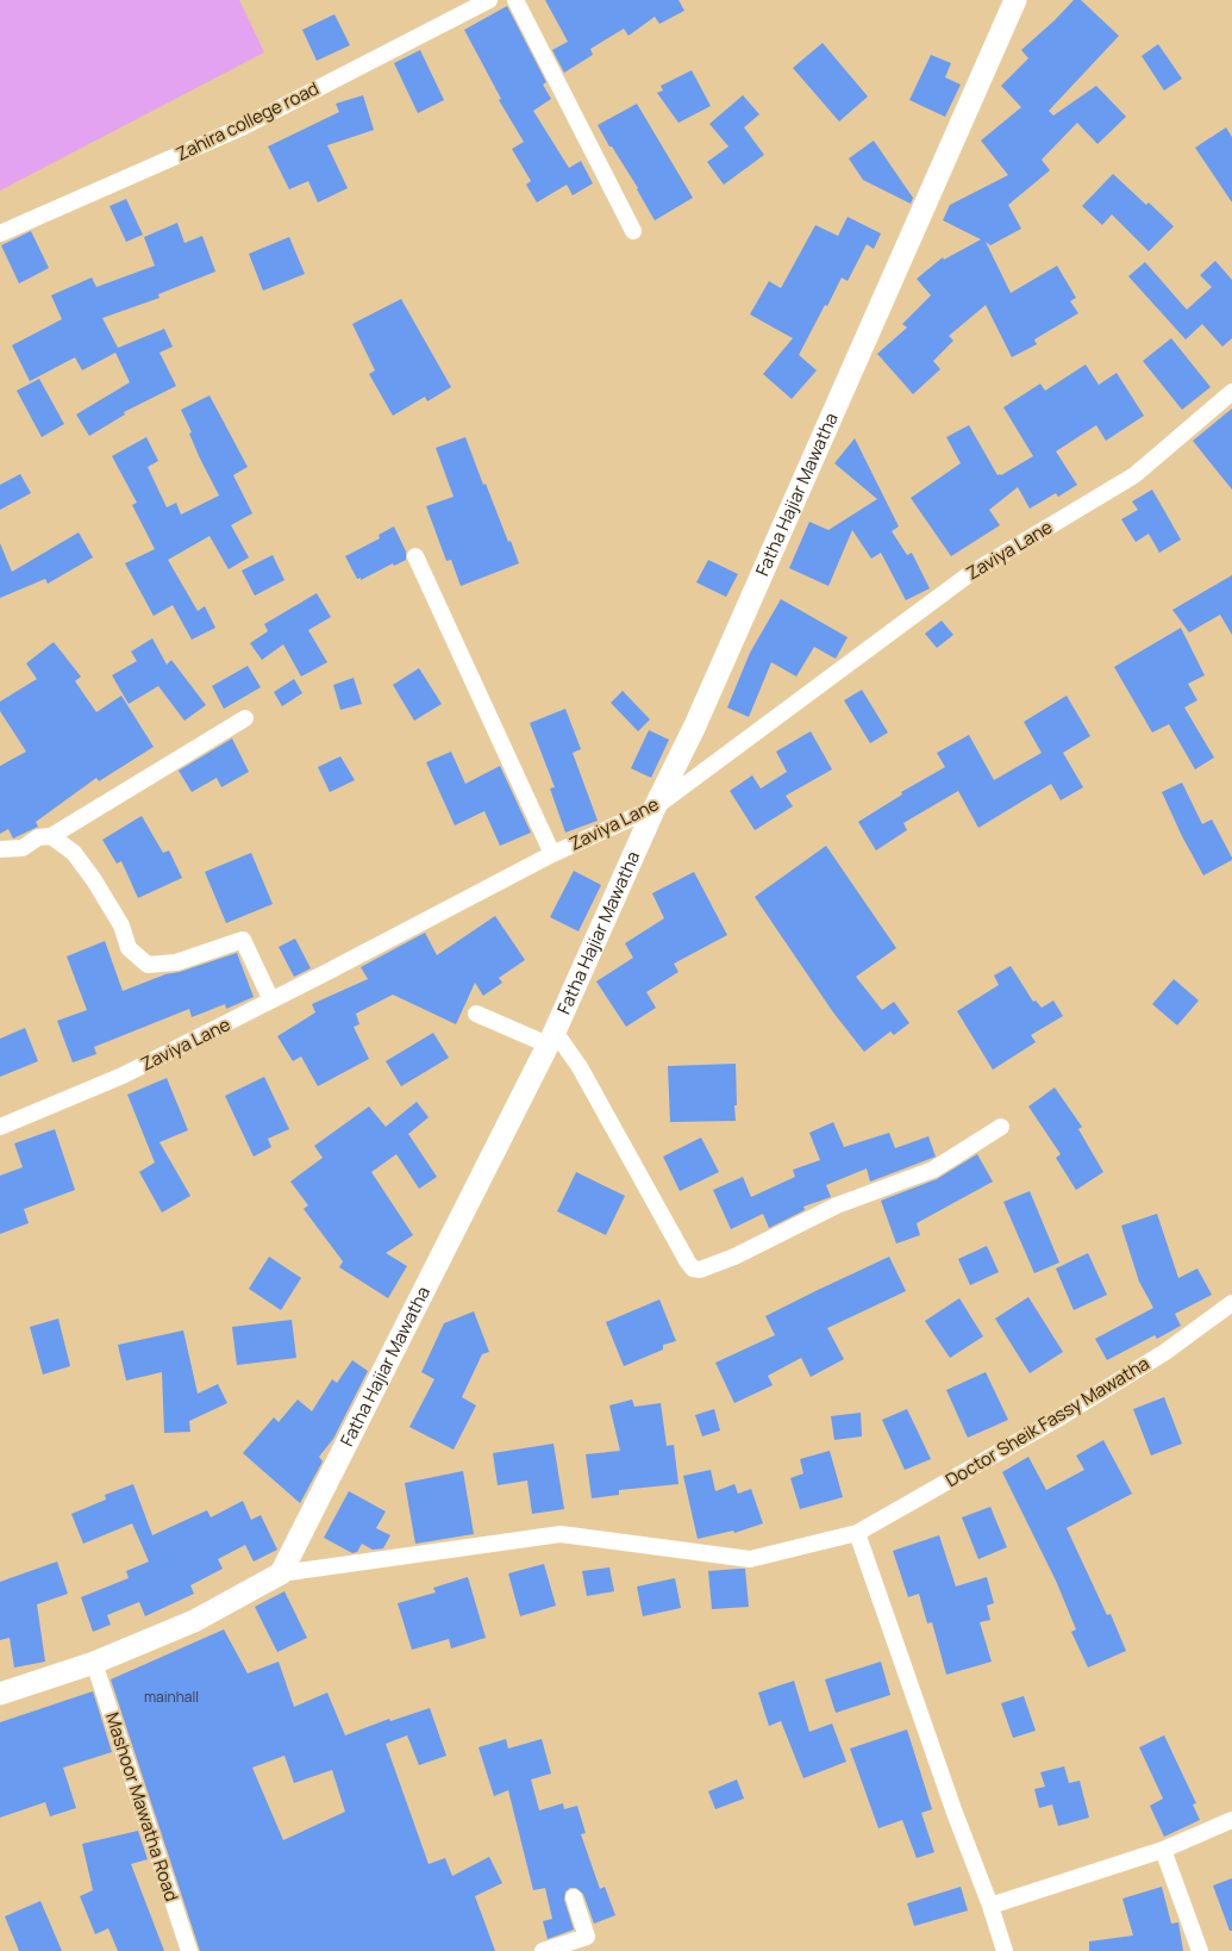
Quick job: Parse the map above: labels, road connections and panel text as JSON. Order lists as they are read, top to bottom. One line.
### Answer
{"streets":{"street":["Zahira college road","Fatha Hajiar Mawatha","Zaviya Lane","Doctor Sheik Fassy Mawatha","Mashoor Mawatha Road"]},"crossings":[["Fatha Hajiar Mawatha","Zaviya Lane"],["Fatha Hajiar Mawatha","Doctor Sheik Fassy Mawatha"]],"house_numbers":["mainhall"]}
